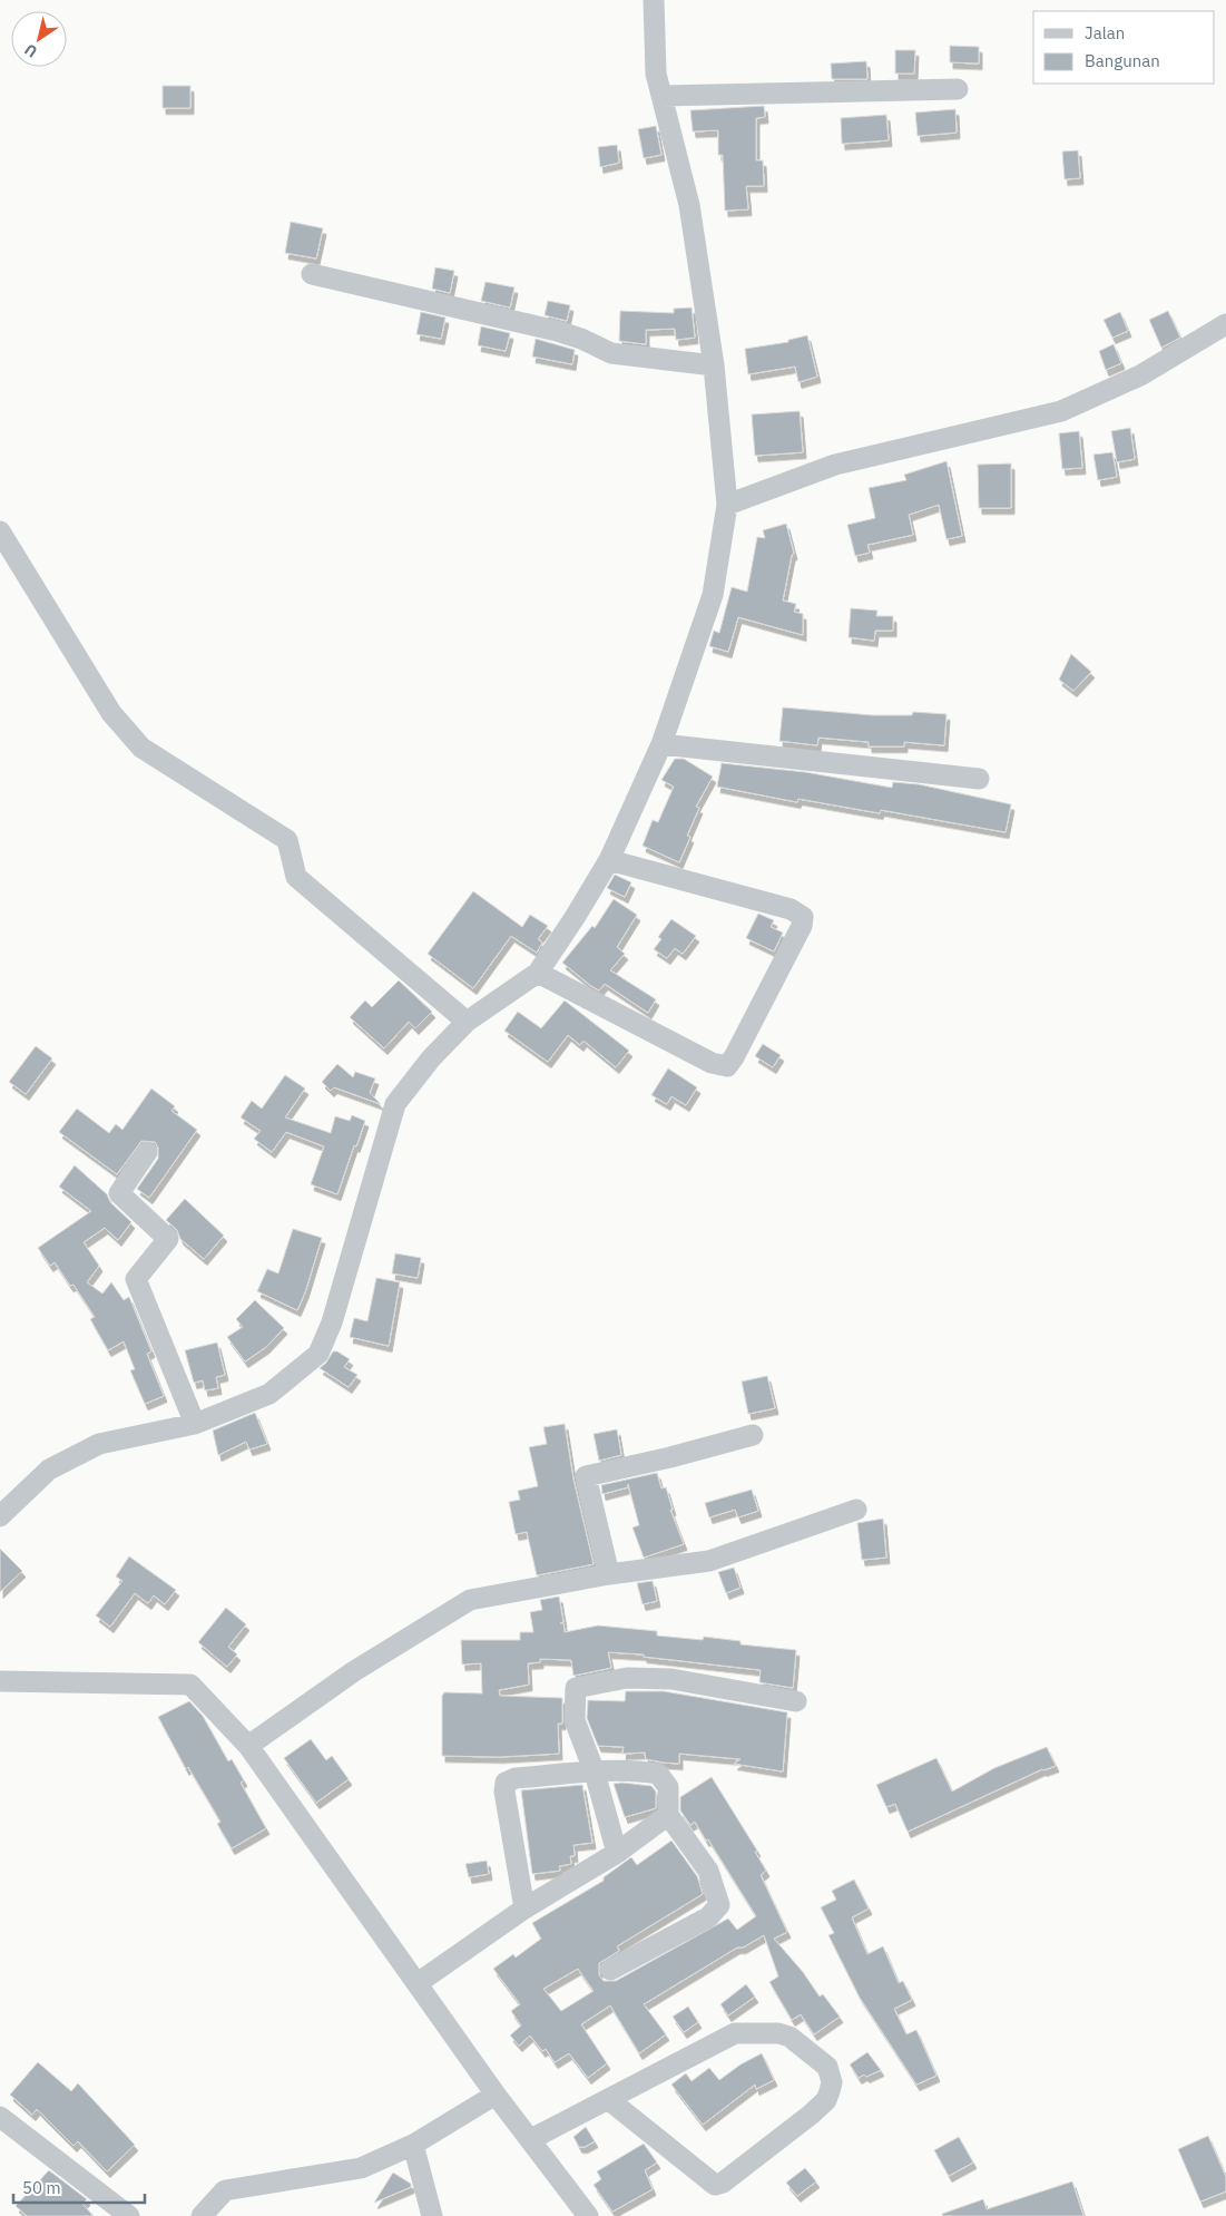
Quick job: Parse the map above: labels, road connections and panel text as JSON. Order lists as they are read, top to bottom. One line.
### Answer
{"legend":["Jalan","Bangunan"],"scale_bar":"50 m","north":"bottom left"}
